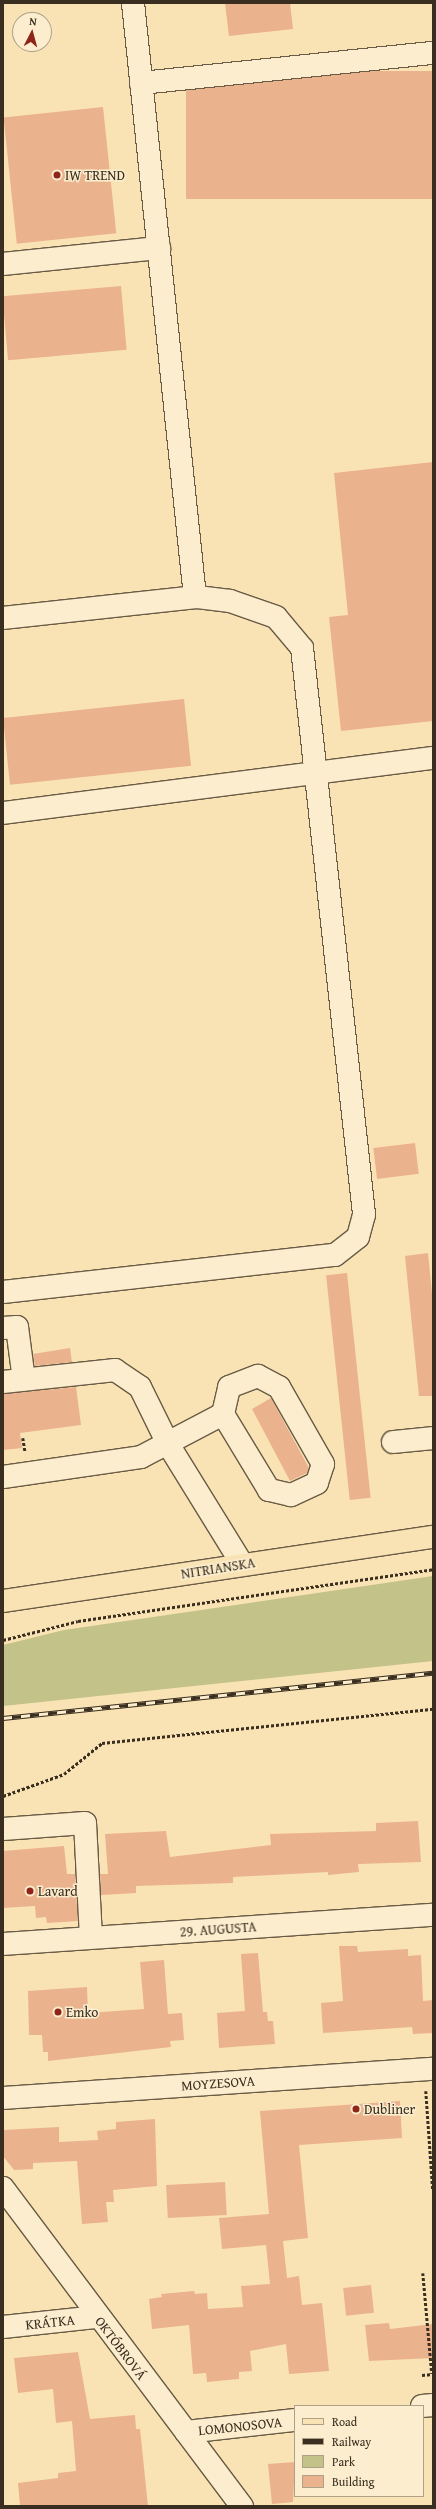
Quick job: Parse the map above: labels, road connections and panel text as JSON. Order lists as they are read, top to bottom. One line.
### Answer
{"streets":{"main road":["NITRIANSKA"],"street":["29. AUGUSTA","MOYZESOVA","KRÁTKA","OKTÓBROVÁ","LOMONOSOVA"]},"crossings":[["KRÁTKA","OKTÓBROVÁ"],["OKTÓBROVÁ","LOMONOSOVA"]],"places":["IW TREND","Lavard","Emko","Dubliner"],"legend":["Road","Railway","Park","Building"],"north":"top"}
